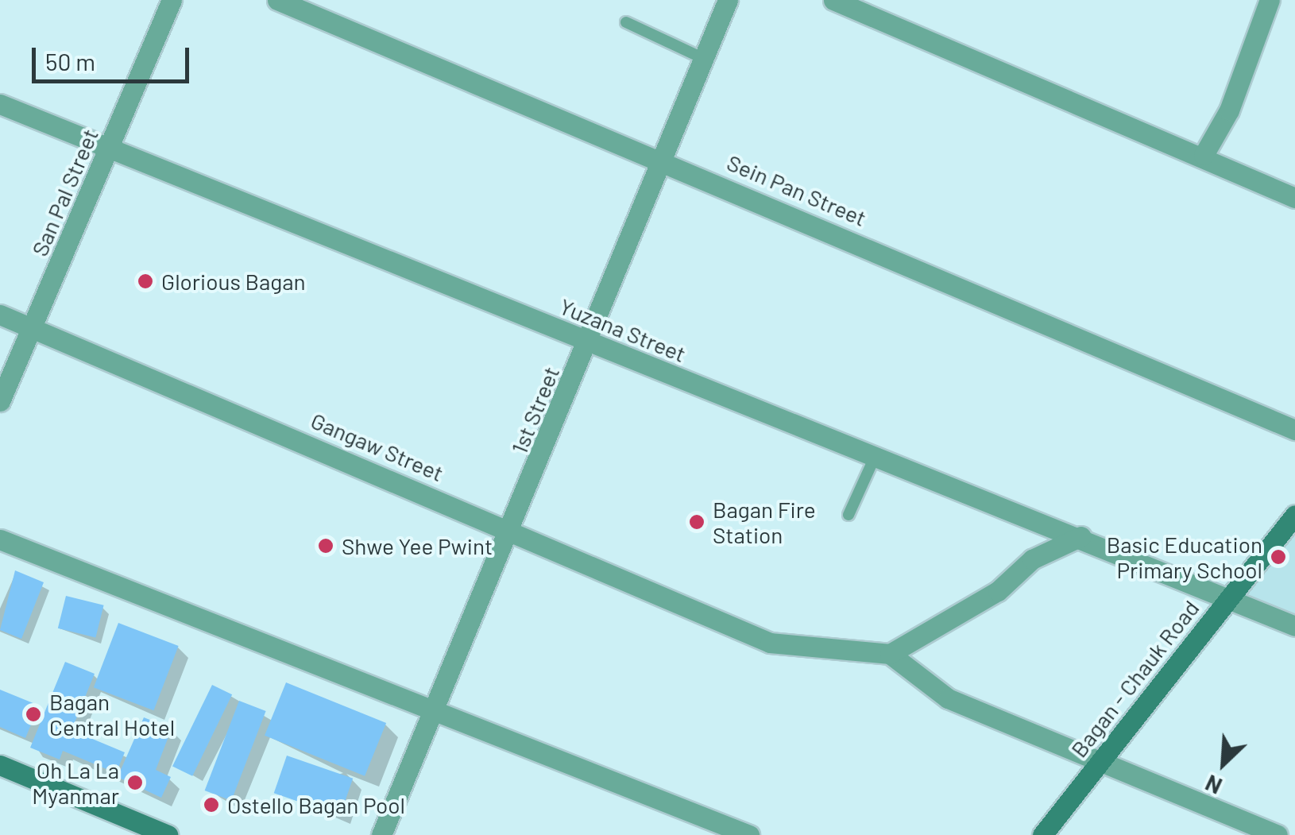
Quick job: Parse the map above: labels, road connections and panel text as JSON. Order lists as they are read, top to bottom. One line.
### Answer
{"streets":{"main road":["Bagan - Chauk Road"],"street":["Sein Pan Street","San Pal Street","Yuzana Street","1st Street","Gangaw Street"]},"crossings":[["Sein Pan Street","1st Street"],["San Pal Street","Yuzana Street"],["San Pal Street","Gangaw Street"],["Yuzana Street","1st Street"],["Yuzana Street","Bagan - Chauk Road"],["1st Street","Gangaw Street"]],"places":["Glorious Bagan","Bagan Fire Station","Shwe Yee Pwint","Basic Education Primary School","Bagan Central Hotel","Oh La La Myanmar","Ostello Bagan Pool"],"scale_bar":"50 m","north":"bottom left"}
